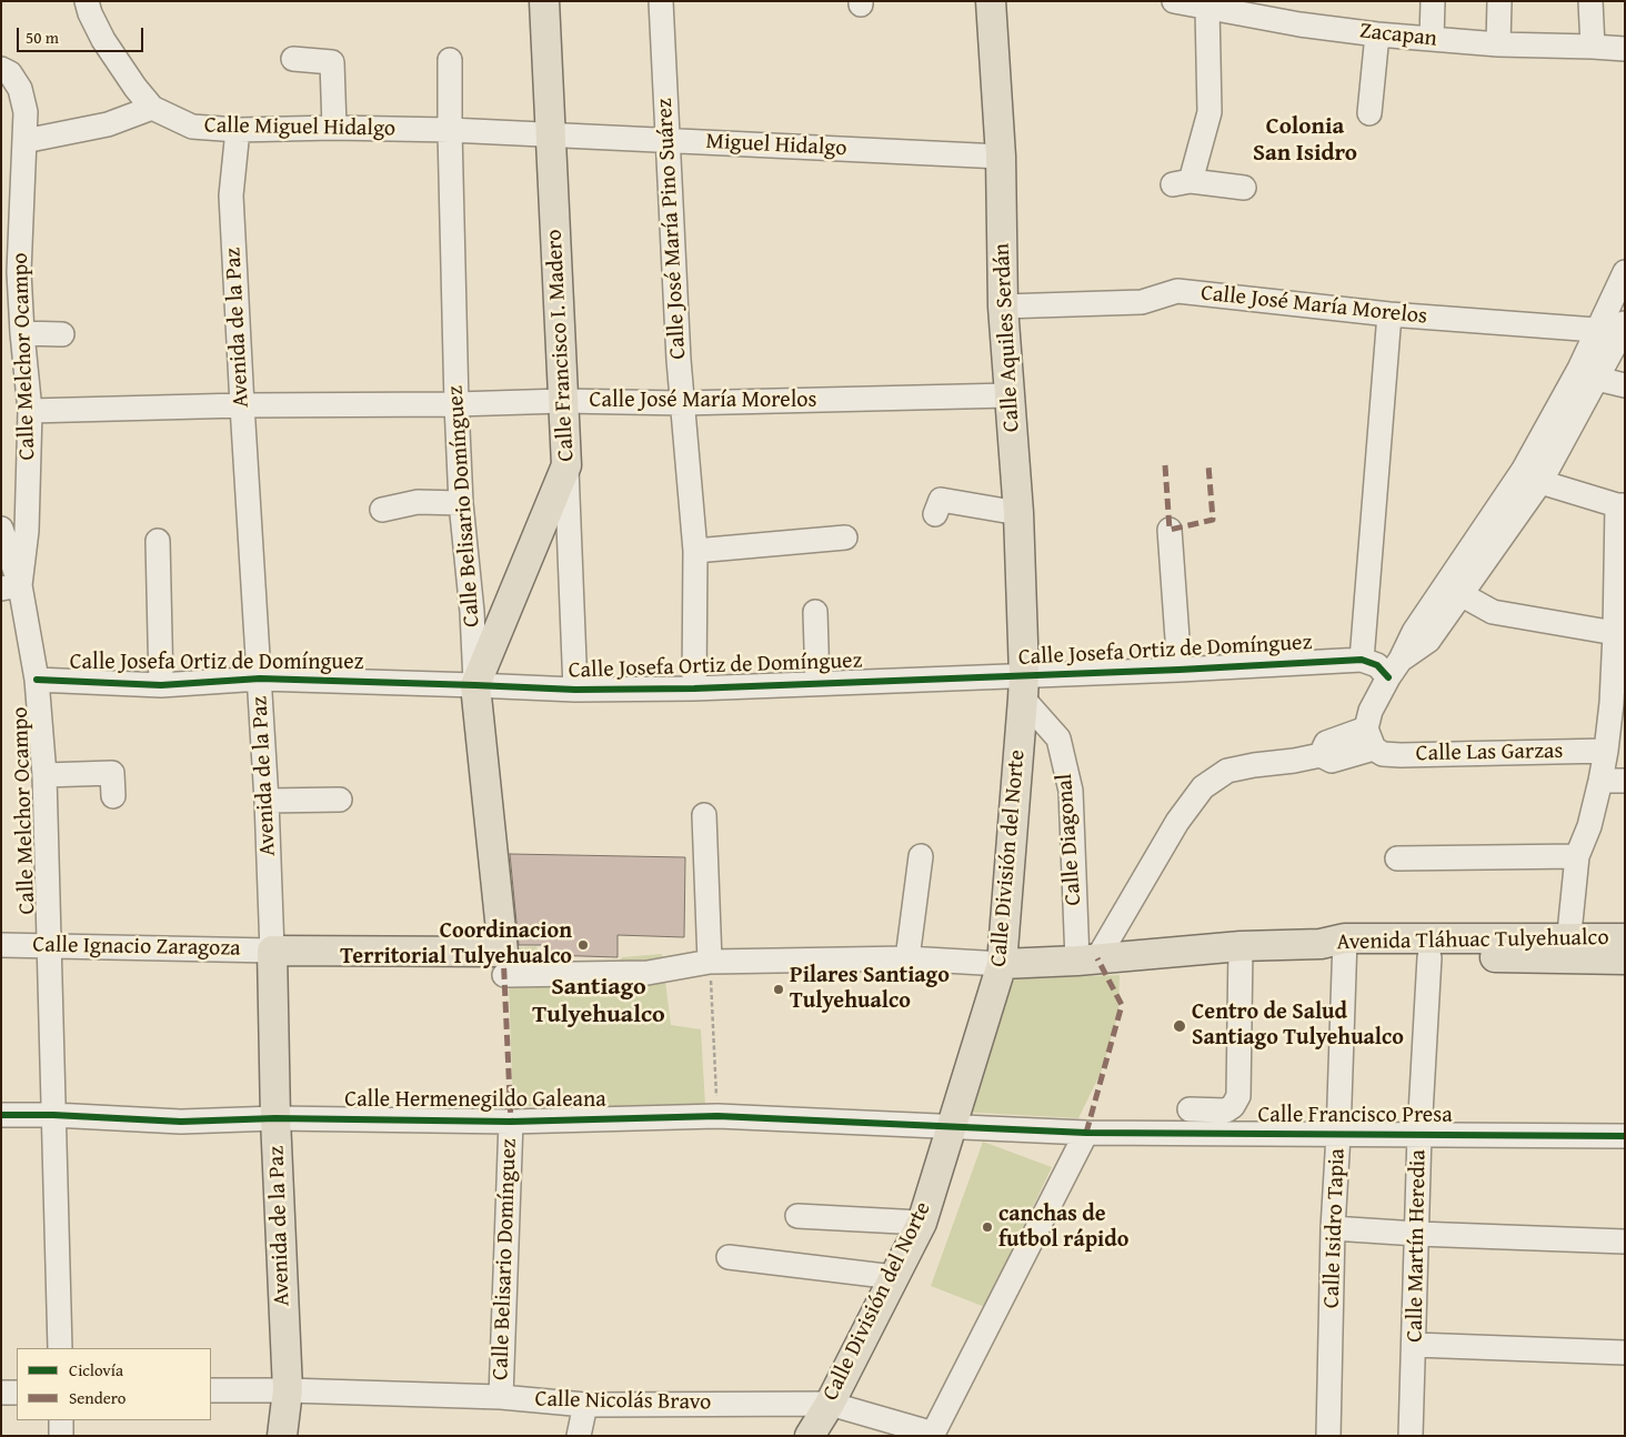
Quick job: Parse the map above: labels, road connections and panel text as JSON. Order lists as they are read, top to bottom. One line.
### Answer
{"streets":{"main road":["Avenida de la Paz","Calle Aquiles Serdán","Calle Francisco I. Madero","Calle Belisario Domínguez","Calle División del Norte","Avenida Tláhuac Tulyehualco"],"street":["Zacapan","Calle Miguel Hidalgo","Miguel Hidalgo","Calle José María Pino Suárez","Calle José María Morelos","Calle Melchor Ocampo","Calle Josefa Ortiz de Domínguez","Calle Las Garzas","Calle Diagonal","Calle Ignacio Zaragoza","Calle Hermenegildo Galeana","Calle Francisco Presa","Calle Isidro Tapia","Calle Martín Heredia","Calle Nicolás Bravo"]},"crossings":[["Calle Miguel Hidalgo","Miguel Hidalgo"],["Calle Miguel Hidalgo","Avenida de la Paz"],["Calle Miguel Hidalgo","Calle Francisco I. Madero"],["Calle Miguel Hidalgo","Calle Belisario Domínguez"],["Miguel Hidalgo","Calle José María Pino Suárez"],["Miguel Hidalgo","Calle Aquiles Serdán"],["Miguel Hidalgo","Calle Francisco I. Madero"],["Calle José María Pino Suárez","Calle José María Morelos"],["Calle José María Pino Suárez","Calle Josefa Ortiz de Domínguez"],["Calle José María Morelos","Avenida de la Paz"],["Calle José María Morelos","Calle Aquiles Serdán"],["Calle José María Morelos","Calle Francisco I. Madero"],["Calle José María Morelos","Calle Melchor Ocampo"],["Calle José María Morelos","Calle Belisario Domínguez"],["Avenida de la Paz","Calle Josefa Ortiz de Domínguez"],["Avenida de la Paz","Calle Ignacio Zaragoza"],["Avenida de la Paz","Calle Hermenegildo Galeana"],["Avenida de la Paz","Calle Nicolás Bravo"],["Calle Aquiles Serdán","Calle Josefa Ortiz de Domínguez"],["Calle Aquiles Serdán","Calle Diagonal"],["Calle Aquiles Serdán","Calle División del Norte"],["Calle Francisco I. Madero","Calle Josefa Ortiz de Domínguez"],["Calle Melchor Ocampo","Calle Josefa Ortiz de Domínguez"],["Calle Melchor Ocampo","Calle Ignacio Zaragoza"],["Calle Melchor Ocampo","Calle Hermenegildo Galeana"],["Calle Belisario Domínguez","Calle Josefa Ortiz de Domínguez"],["Calle Belisario Domínguez","Calle Hermenegildo Galeana"],["Calle Belisario Domínguez","Calle Nicolás Bravo"],["Calle Josefa Ortiz de Domínguez","Calle Diagonal"],["Calle Josefa Ortiz de Domínguez","Calle División del Norte"],["Calle Diagonal","Calle División del Norte"],["Calle Diagonal","Avenida Tláhuac Tulyehualco"],["Calle División del Norte","Avenida Tláhuac Tulyehualco"],["Calle División del Norte","Calle Hermenegildo Galeana"],["Calle División del Norte","Calle Francisco Presa"],["Calle División del Norte","Calle Nicolás Bravo"],["Avenida Tláhuac Tulyehualco","Calle Isidro Tapia"],["Avenida Tláhuac Tulyehualco","Calle Martín Heredia"],["Calle Hermenegildo Galeana","Calle Francisco Presa"],["Calle Francisco Presa","Calle Isidro Tapia"],["Calle Francisco Presa","Calle Martín Heredia"]],"districts":["Colonia San Isidro","Santiago Tulyehualco"],"places":["Coordinacion Territorial Tulyehualco","Pilares Santiago Tulyehualco","Centro de Salud Santiago Tulyehualco","canchas de futbol rápido"],"legend":["Ciclovía","Sendero"],"scale_bar":"50 m"}
